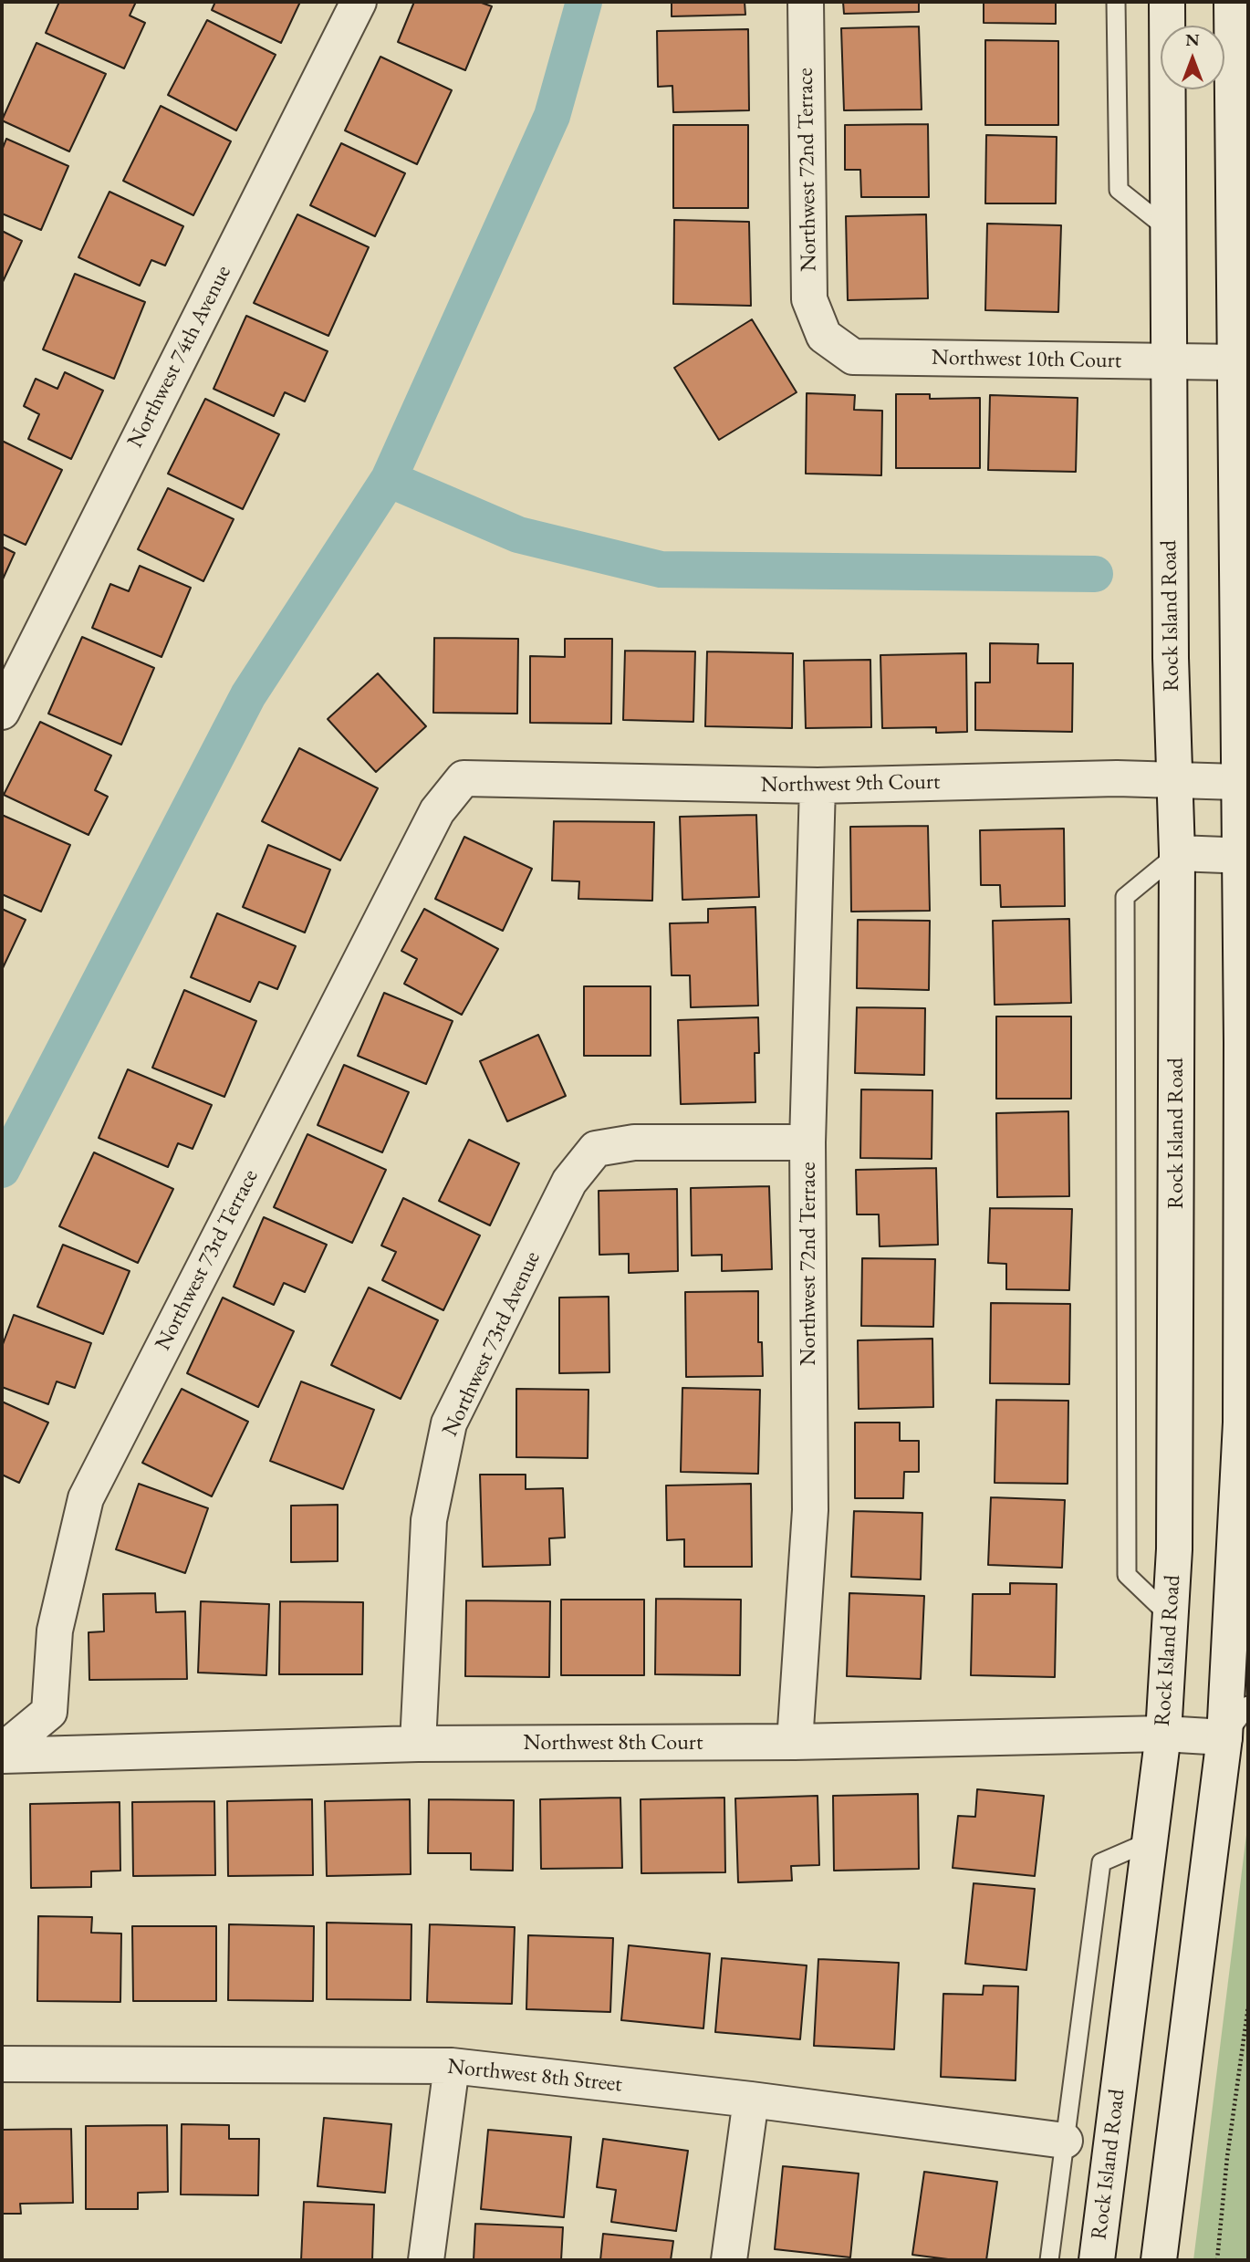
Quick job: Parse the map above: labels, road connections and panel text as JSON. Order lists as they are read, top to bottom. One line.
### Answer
{"streets":{"street":["Northwest 72nd Terrace","Northwest 74th Avenue","Northwest 10th Court","Rock Island Road","Northwest 9th Court","Northwest 73rd Terrace","Northwest 73rd Avenue","Northwest 8th Court","Northwest 8th Street"]},"crossings":[["Northwest 72nd Terrace","Northwest 10th Court"],["Northwest 72nd Terrace","Northwest 9th Court"],["Northwest 72nd Terrace","Northwest 73rd Avenue"],["Northwest 72nd Terrace","Northwest 8th Court"],["Northwest 10th Court","Rock Island Road"],["Rock Island Road","Northwest 9th Court"],["Rock Island Road","Northwest 8th Court"],["Northwest 9th Court","Northwest 73rd Terrace"],["Northwest 73rd Avenue","Northwest 8th Court"]],"north":"top"}
